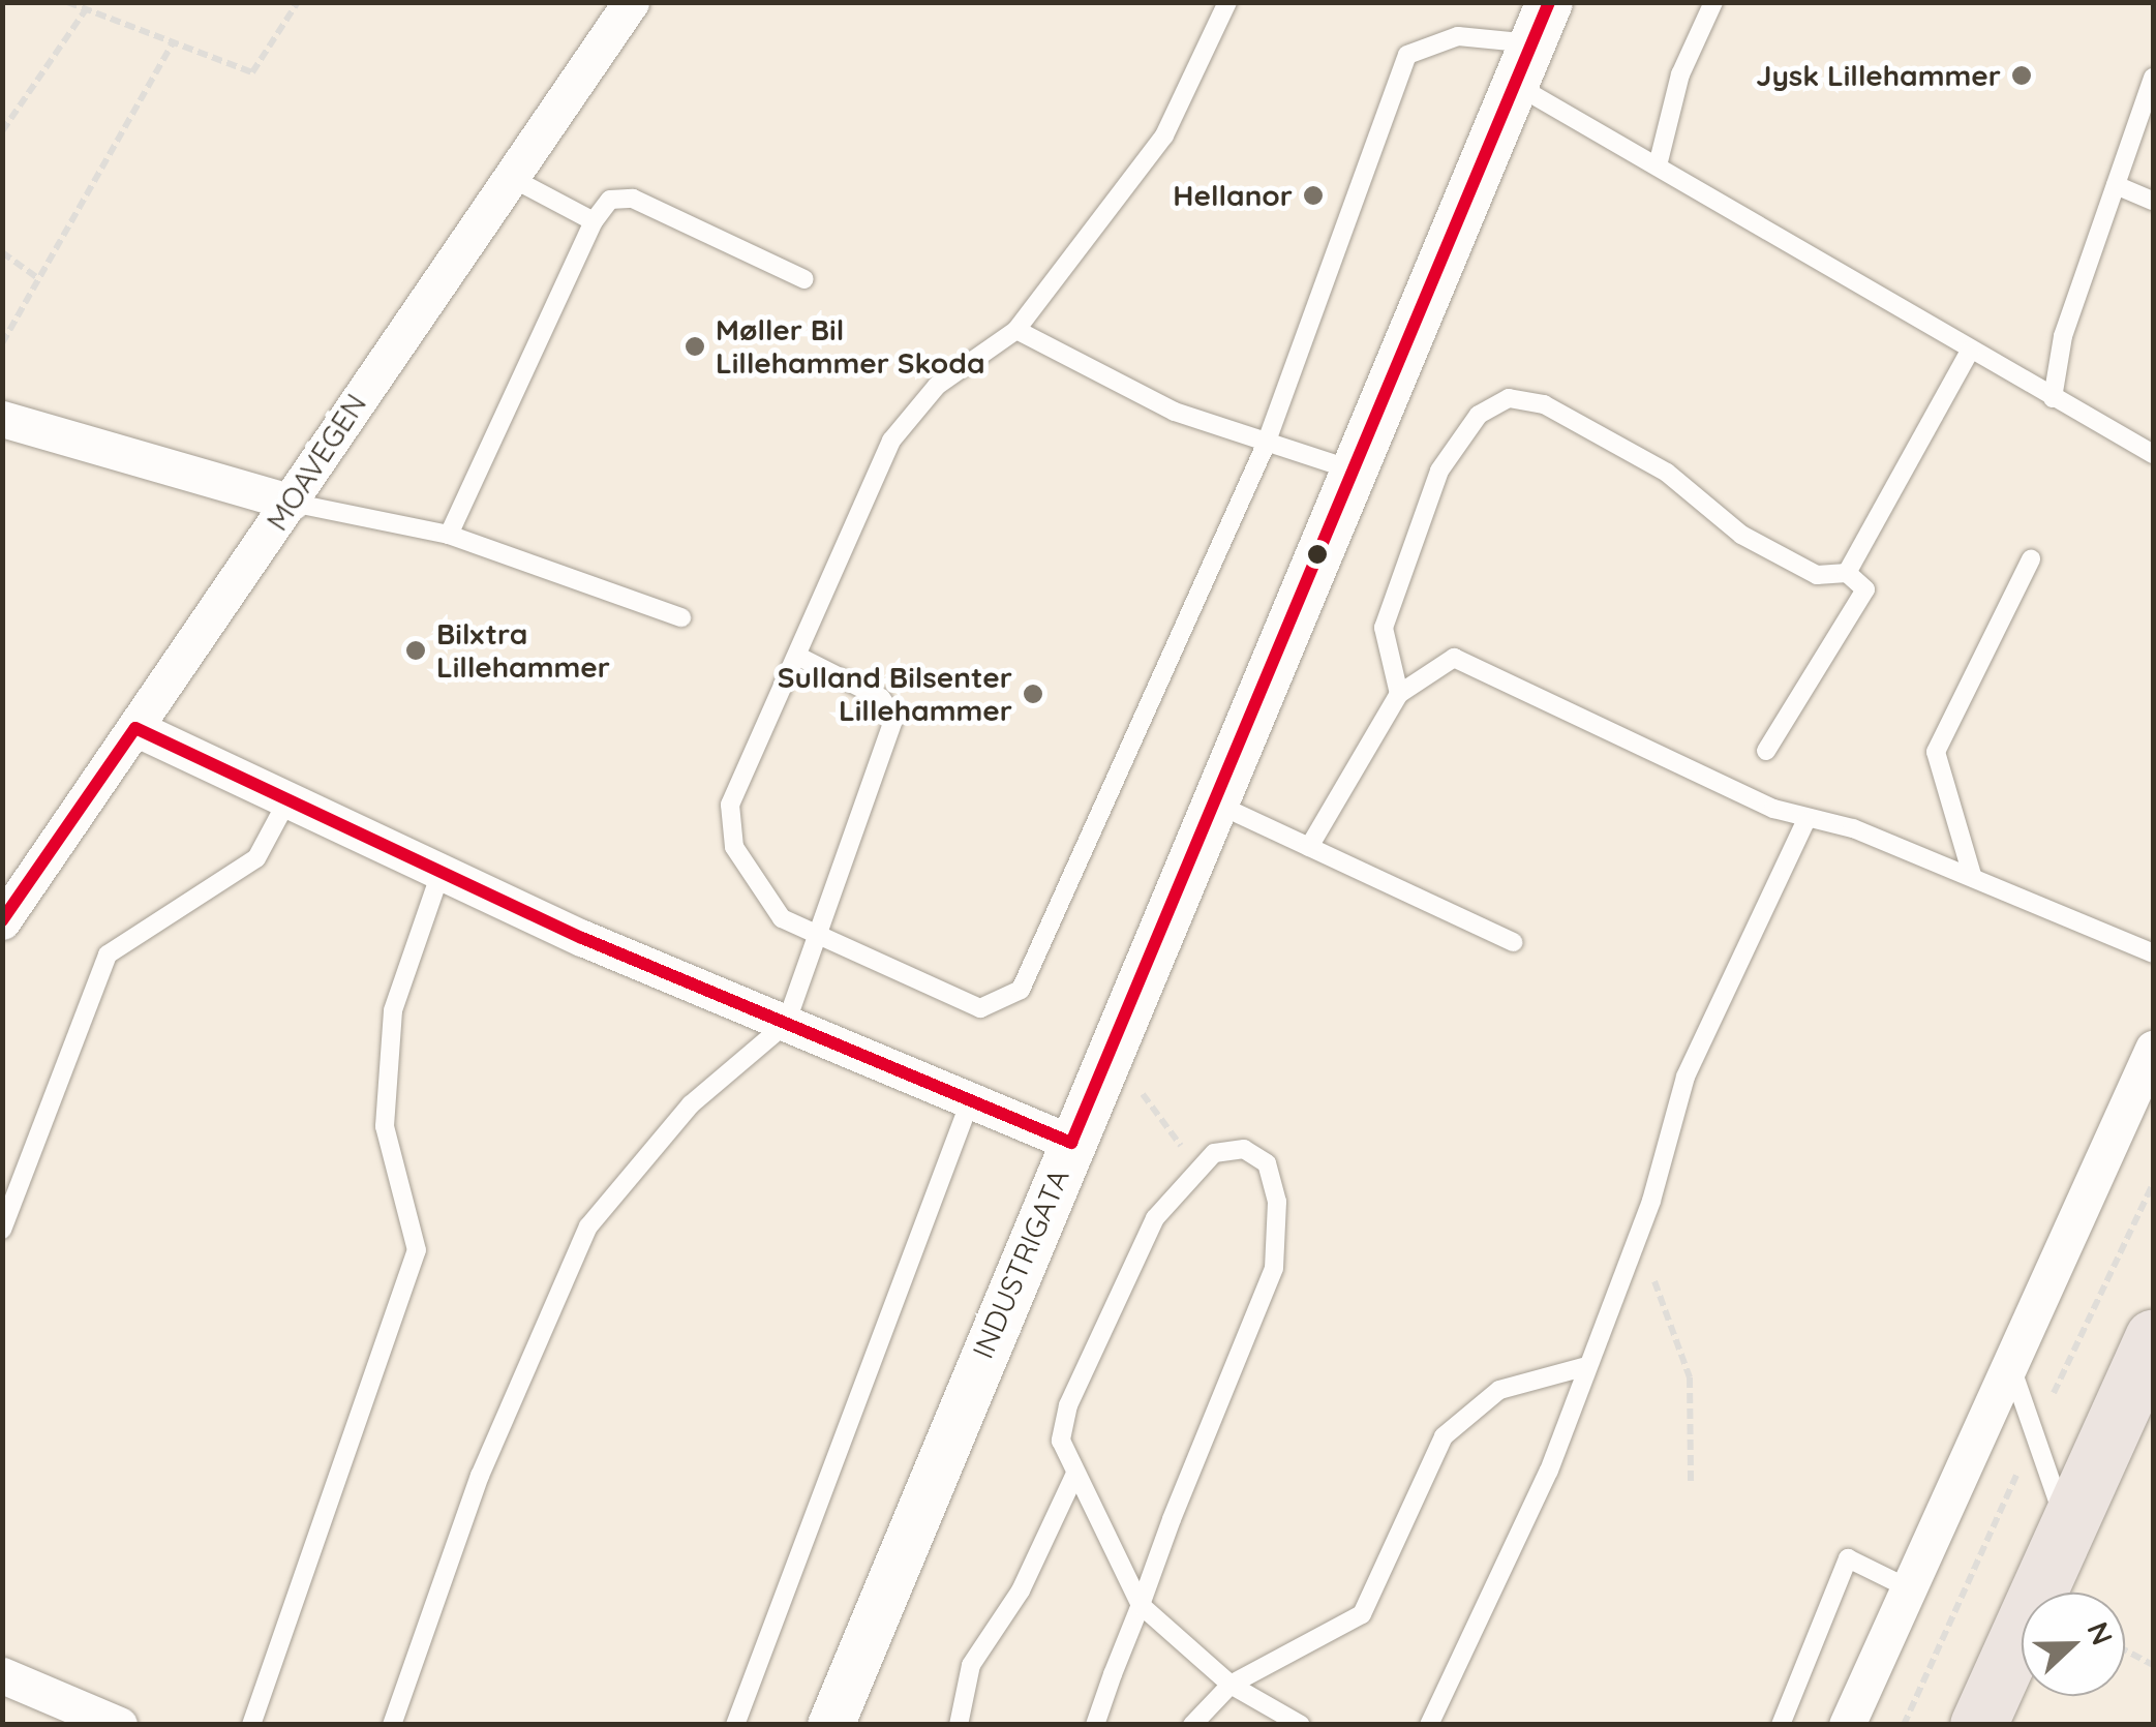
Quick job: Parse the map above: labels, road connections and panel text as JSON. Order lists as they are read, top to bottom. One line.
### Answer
{"streets":{"street":["MOAVEGEN","INDUSTRIGATA"]},"places":["Jysk Lillehammer","Hellanor","Møller Bil Lillehammer Skoda","Bilxtra Lillehammer","Sulland Bilsenter Lillehammer"],"north":"right"}
